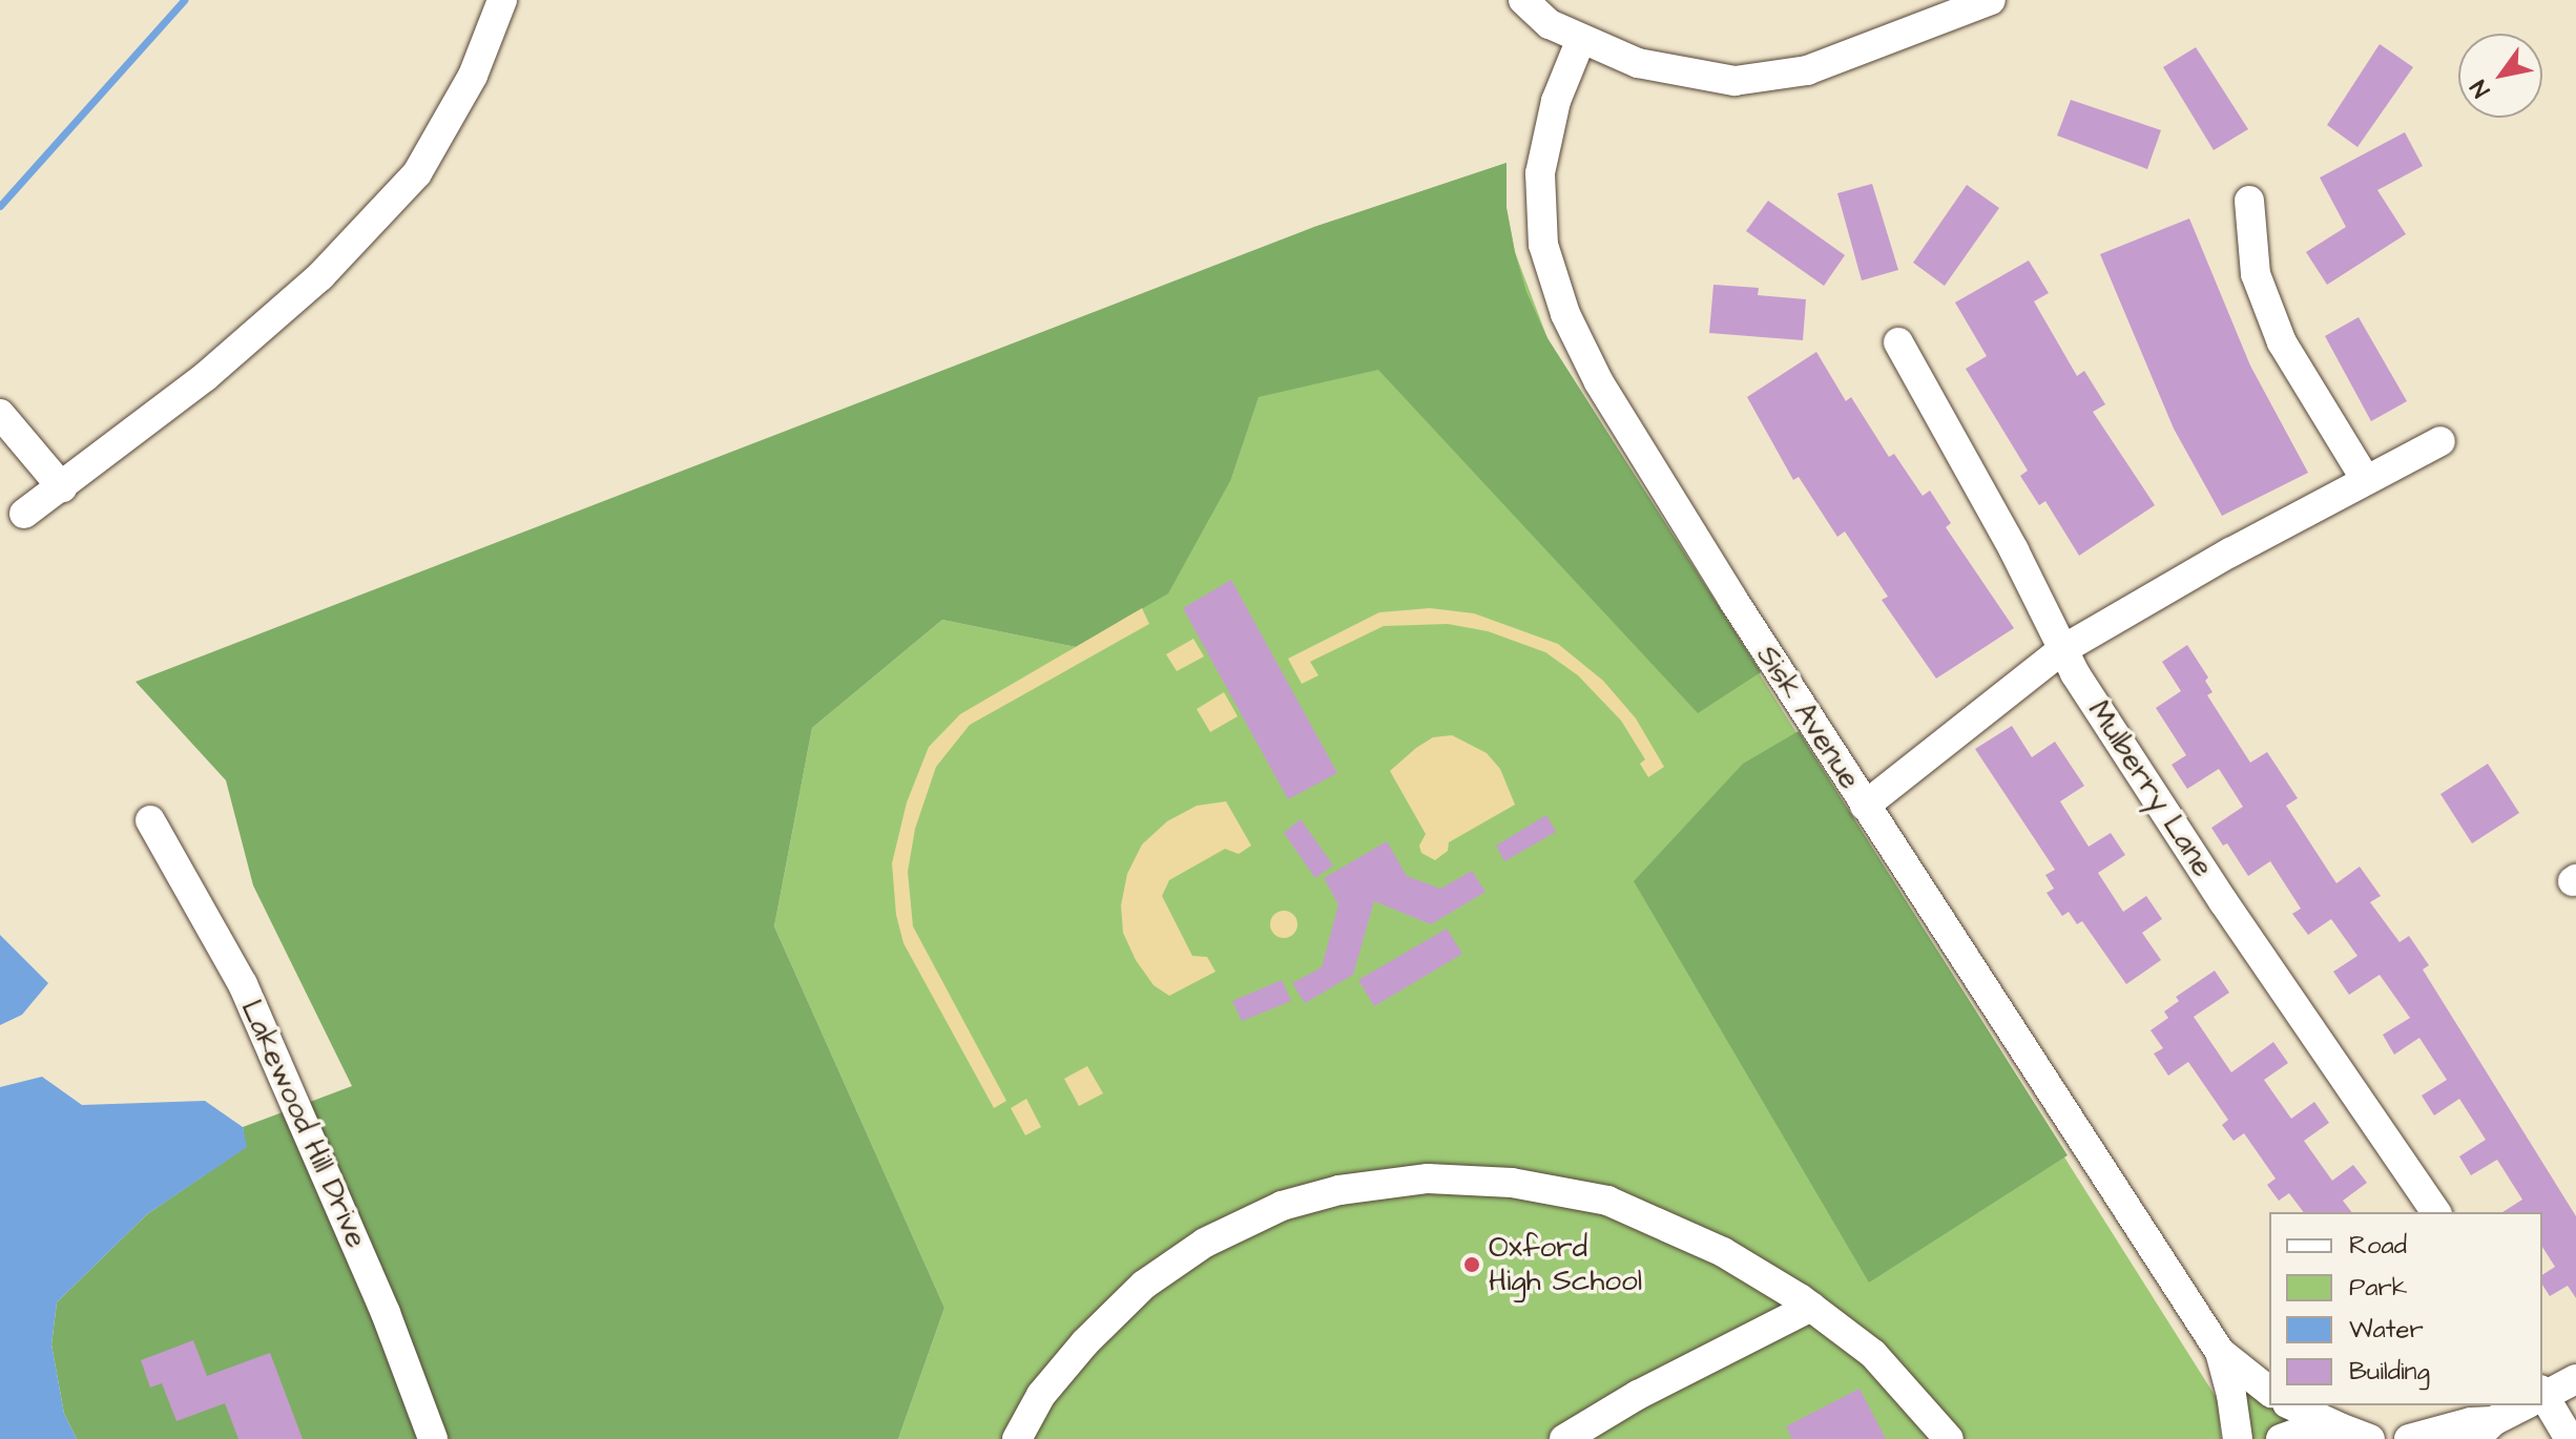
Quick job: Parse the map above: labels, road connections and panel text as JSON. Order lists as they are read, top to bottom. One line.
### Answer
{"streets":{"street":["Sisk Avenue","Mulberry Lane","Lakewood Hill Drive"]},"places":["Oxford High School"],"legend":["Road","Park","Water","Building"],"north":"bottom left"}
